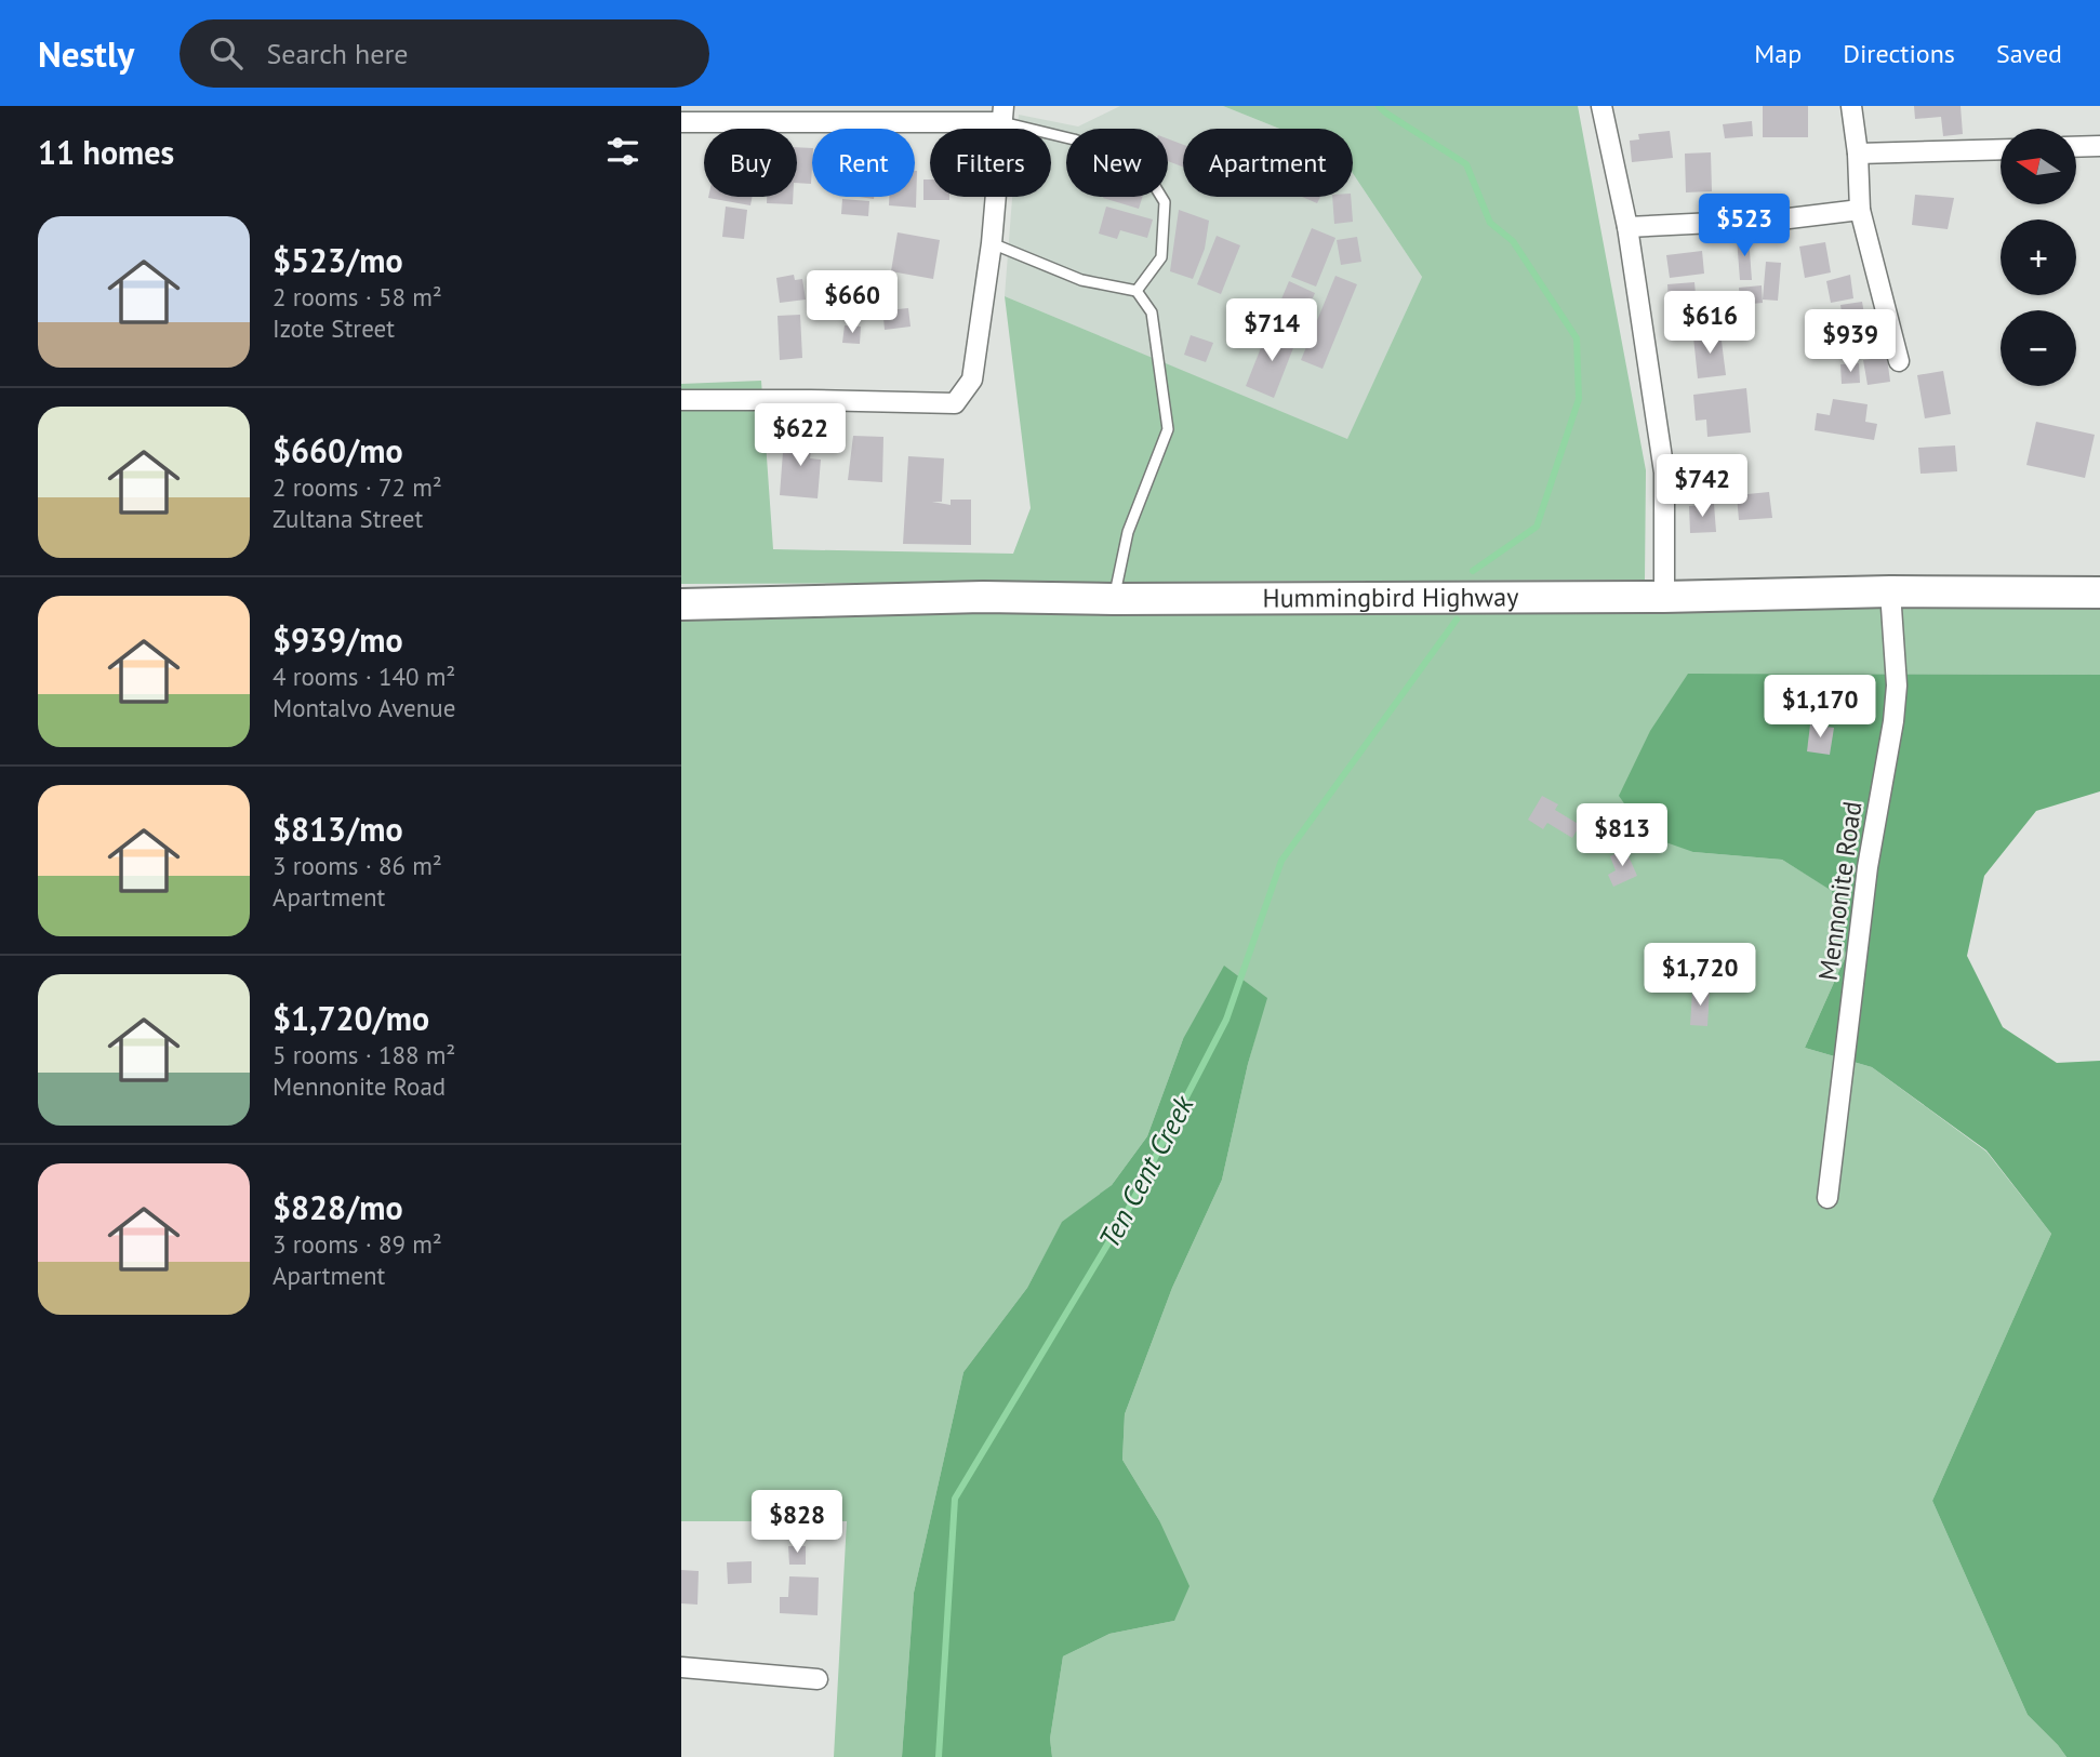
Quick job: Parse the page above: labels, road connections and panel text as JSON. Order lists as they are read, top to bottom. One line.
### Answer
{"streets":{"main road":["Hummingbird Highway"],"street":["Mennonite Road"]},"crossings":[["Hummingbird Highway","Mennonite Road"]],"water":["Ten Cent Creek"],"north":"left","page":{"header":"Nestly","search":"Search here","nav":["Map","Directions","Saved"],"heading":"11 homes","map_buttons":["+","−"],"chip":["Buy","Rent","Filters","New","Apartment"],"price":["$523","$660","$616","$714","$939","$622","$742","$1,170","$813","$1,720","$828"],"list":[{"name":"$523/mo","note":"2 rooms · 58 m² · Izote Street"},{"name":"$660/mo","note":"2 rooms · 72 m² · Zultana Street"},{"name":"$939/mo","note":"4 rooms · 140 m² · Montalvo Avenue"},{"name":"$813/mo","note":"3 rooms · 86 m² · Apartment"},{"name":"$1,720/mo","note":"5 rooms · 188 m² · Mennonite Road"},{"name":"$828/mo","note":"3 rooms · 89 m² · Apartment"}]}}
